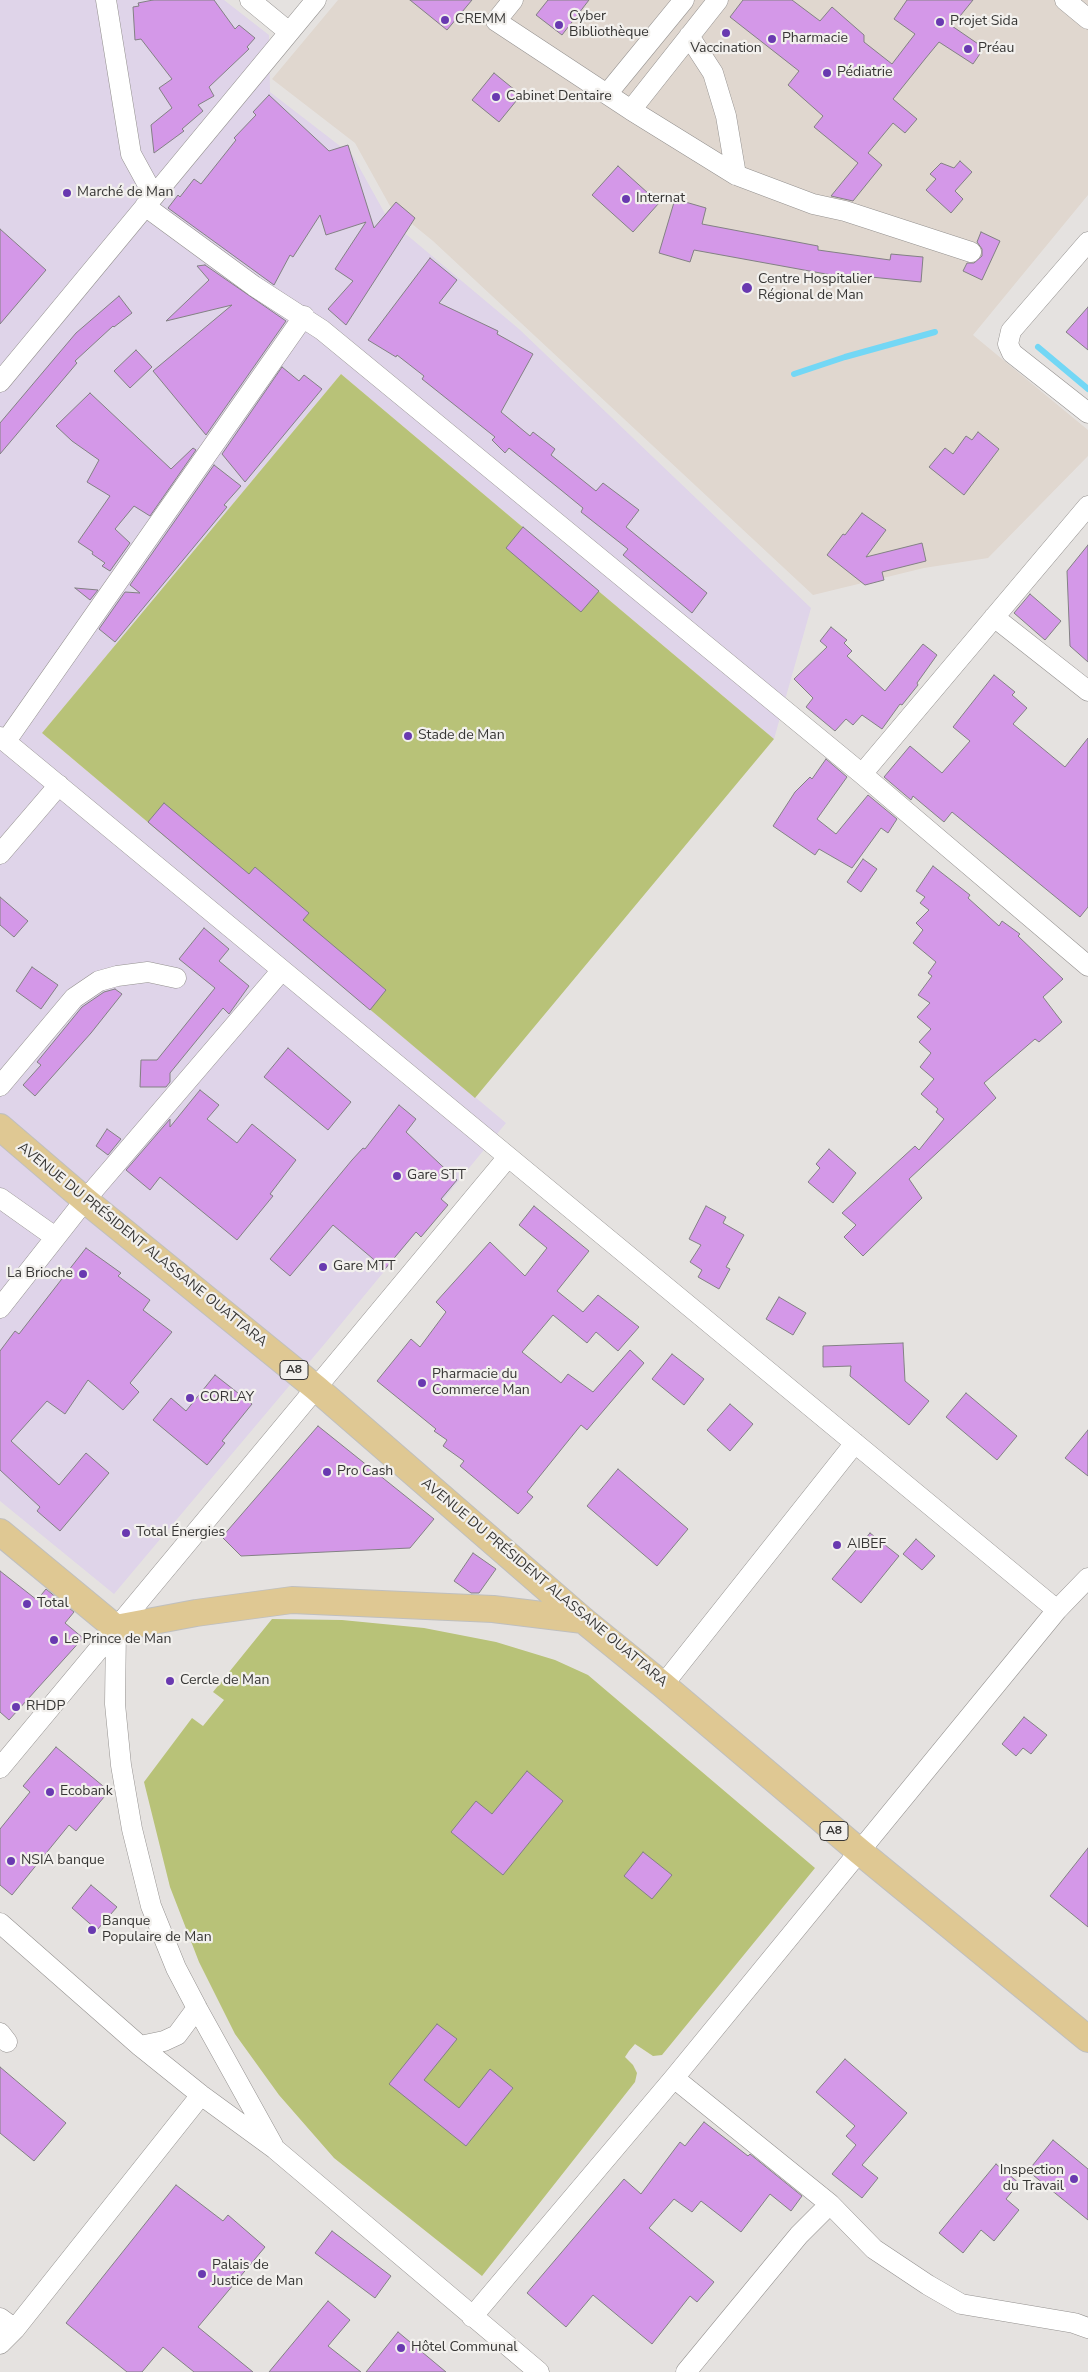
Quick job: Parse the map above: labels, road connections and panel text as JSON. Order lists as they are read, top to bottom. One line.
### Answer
{"streets":{"main road":["AVENUE DU PRÉSIDENT ALASSANE OUATTARA","A8"]},"places":["CREMM","Projet Sida","Cyber Bibliothèque","Vaccination","Pharmacie","Préau","Pédiatrie","Cabinet Dentaire","Marché de Man","Internat","Centre Hospitalier Régional de Man","Stade de Man","Gare STT","Gare MTT","La Brioche","Pharmacie du Commerce Man","CORLAY","Pro Cash","Total Énergies","AIBEF","Total","Le Prince de Man","Cercle de Man","RHDP","Ecobank","NSIA banque","Banque Populaire de Man","Inspection du Travail","Palais de Justice de Man","Hôtel Communal"]}
